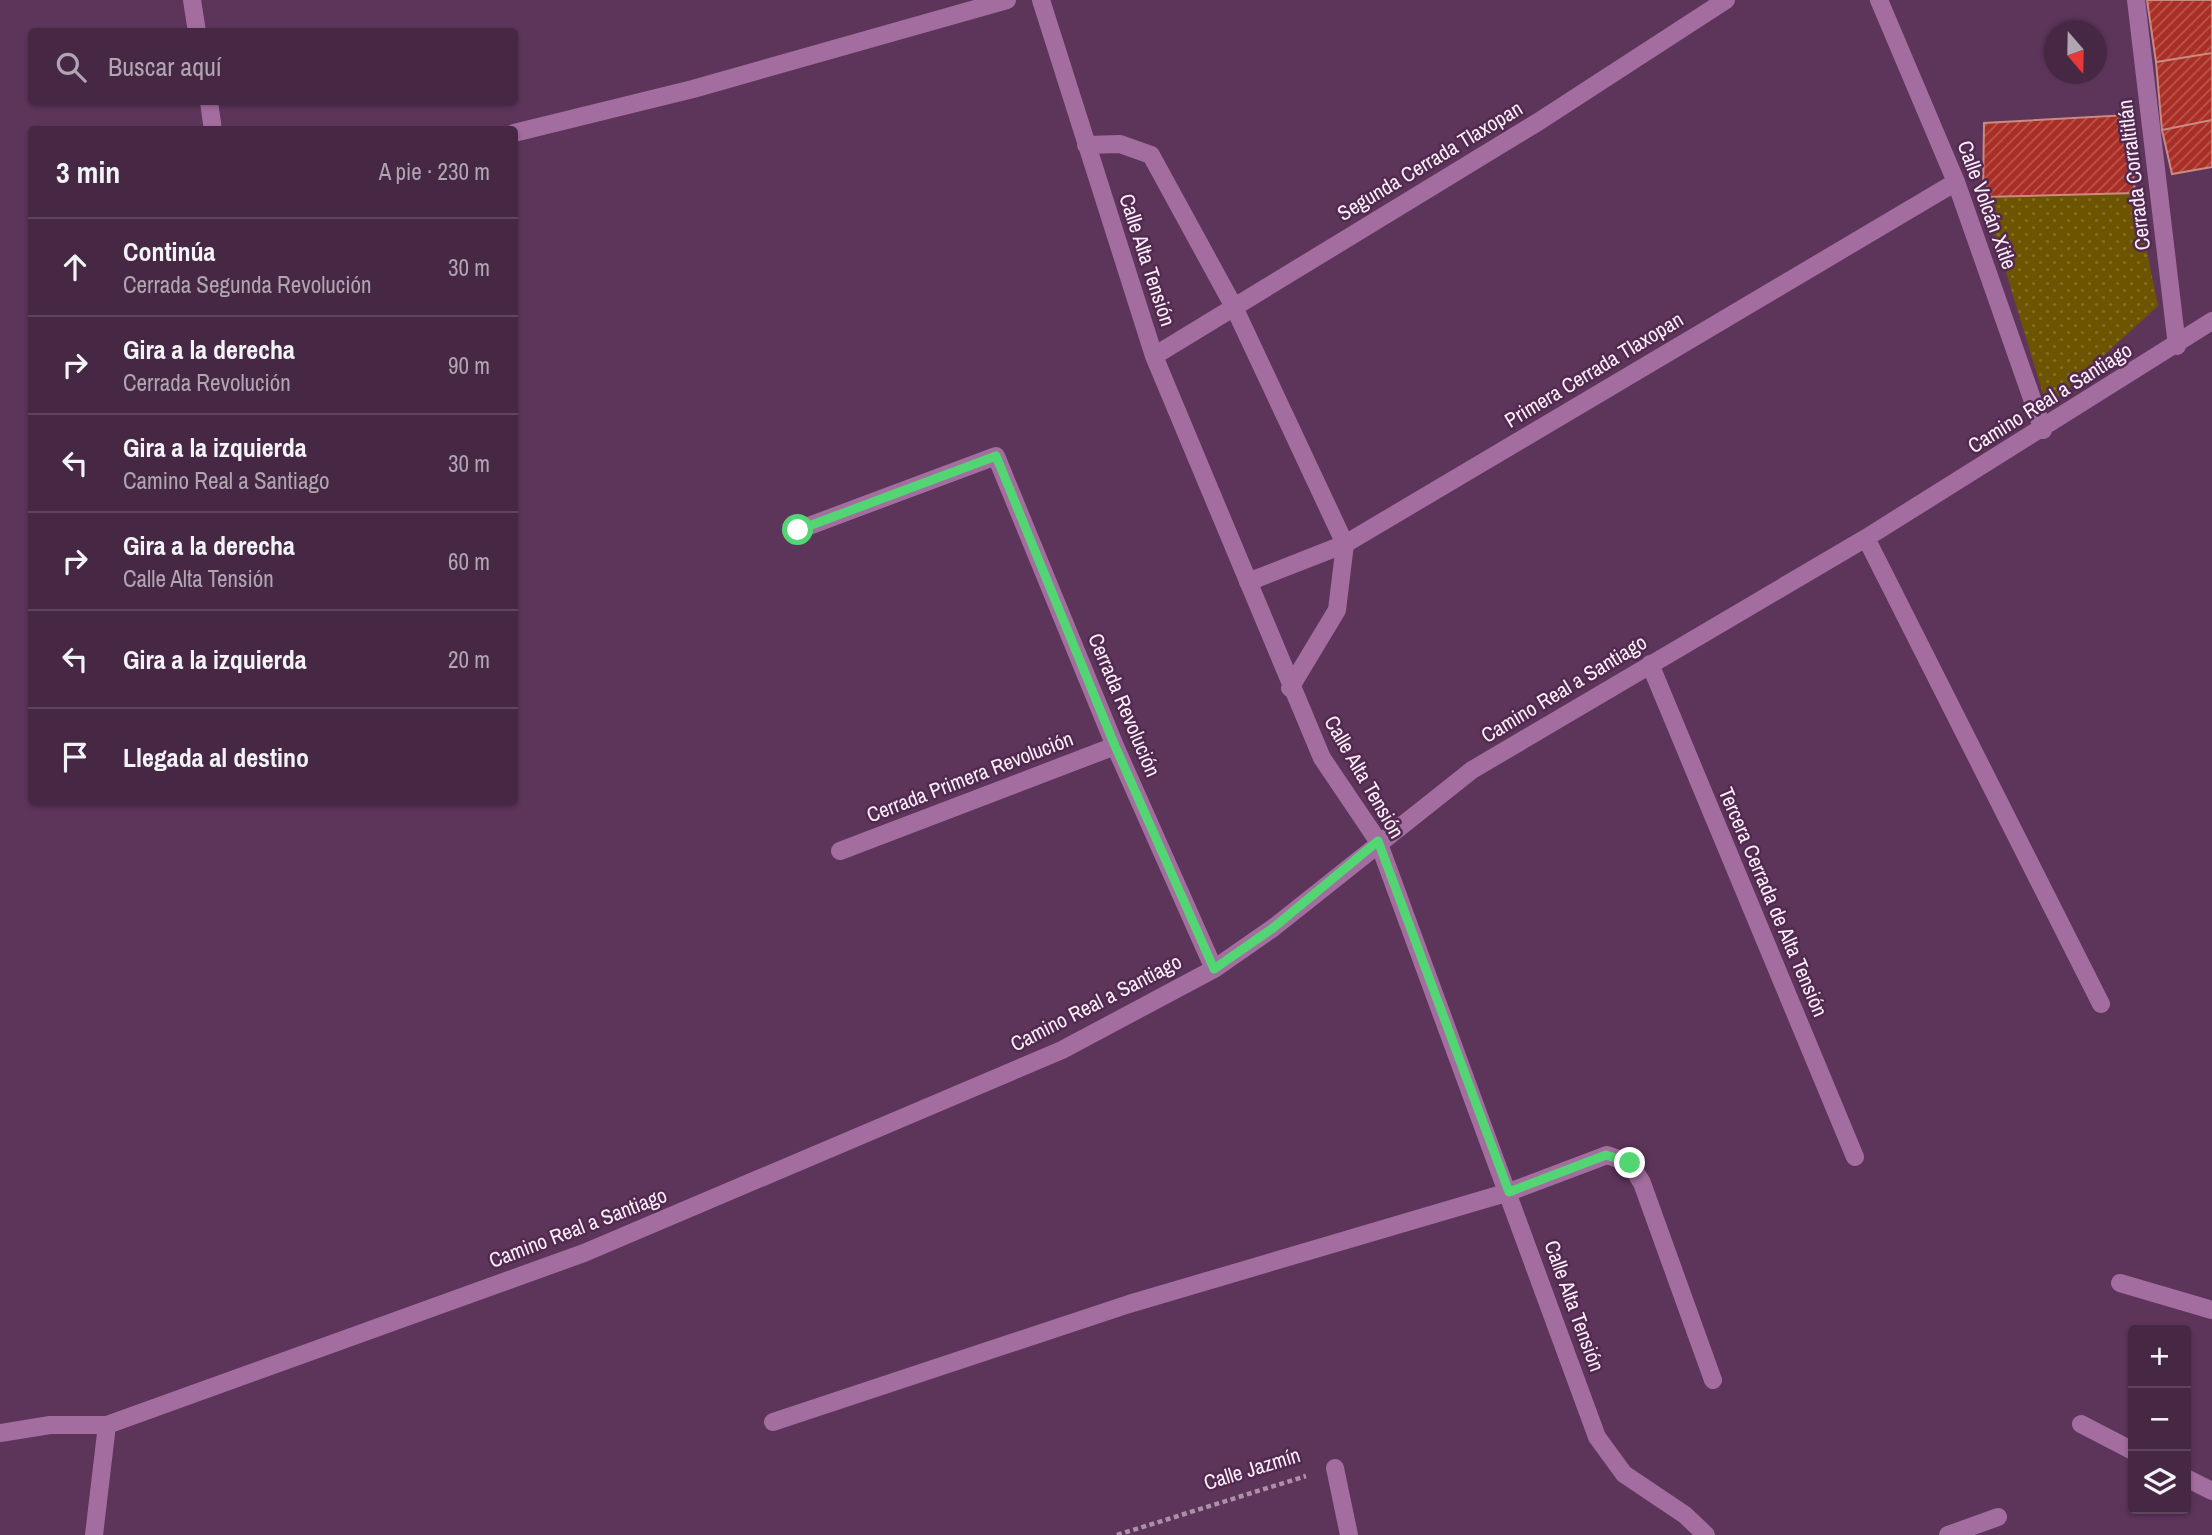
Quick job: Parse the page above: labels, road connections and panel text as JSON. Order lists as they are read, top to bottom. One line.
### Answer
{"streets":{"street":["Segunda Cerrada Tlaxopan","Cerrada Corraltitlán","Calle Volcán Xitle","Calle Alta Tensión","Primera Cerrada Tlaxopan","Camino Real a Santiago","Cerrada Revolución","Cerrada Primera Revolución","Tercera Cerrada de Alta Tensión"],"path":["Calle Jazmín"]},"crossings":[["Segunda Cerrada Tlaxopan","Calle Alta Tensión"],["Cerrada Corraltitlán","Camino Real a Santiago"],["Calle Volcán Xitle","Primera Cerrada Tlaxopan"],["Calle Volcán Xitle","Camino Real a Santiago"],["Calle Alta Tensión","Primera Cerrada Tlaxopan"],["Calle Alta Tensión","Camino Real a Santiago"],["Camino Real a Santiago","Cerrada Revolución"],["Camino Real a Santiago","Tercera Cerrada de Alta Tensión"],["Cerrada Revolución","Cerrada Primera Revolución"]],"north":"bottom","page":{"search":"Buscar aquí","heading":["3 min","A pie · 230 m"],"list":[["Continúa","Cerrada Segunda Revolución","30 m"],["Gira a la derecha","Cerrada Revolución","90 m"],["Gira a la izquierda","Camino Real a Santiago","30 m"],["Gira a la derecha","Calle Alta Tensión","60 m"],["Gira a la izquierda","20 m"],"Llegada al destino"],"map_buttons":["+","−"]}}
